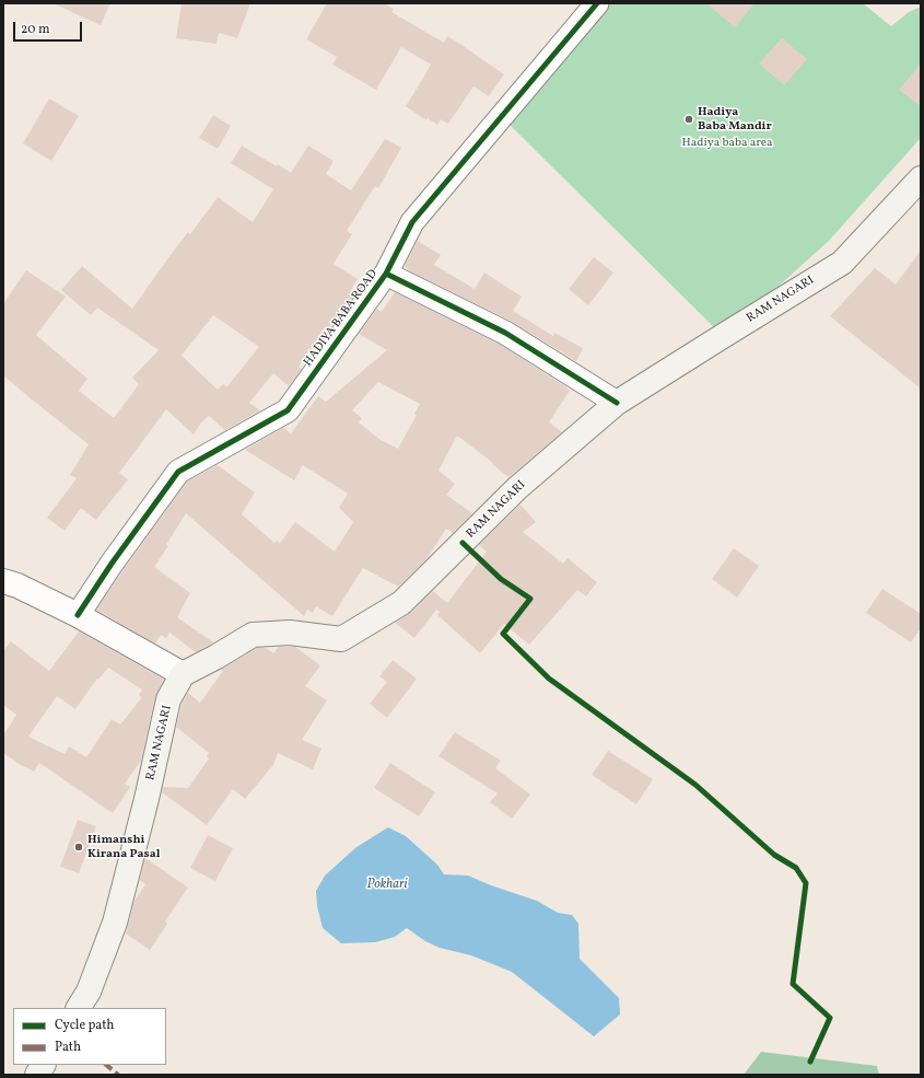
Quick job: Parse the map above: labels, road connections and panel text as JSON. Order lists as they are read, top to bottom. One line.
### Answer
{"streets":{"main road":["RAM NAGARI"],"street":["HADIYA BABA ROAD"]},"water":["Pokhari"],"parks":["Hadiya baba area"],"places":["Hadiya Baba Mandir","Himanshi Kirana Pasal"],"legend":["Cycle path","Path"],"scale_bar":"20 m"}
